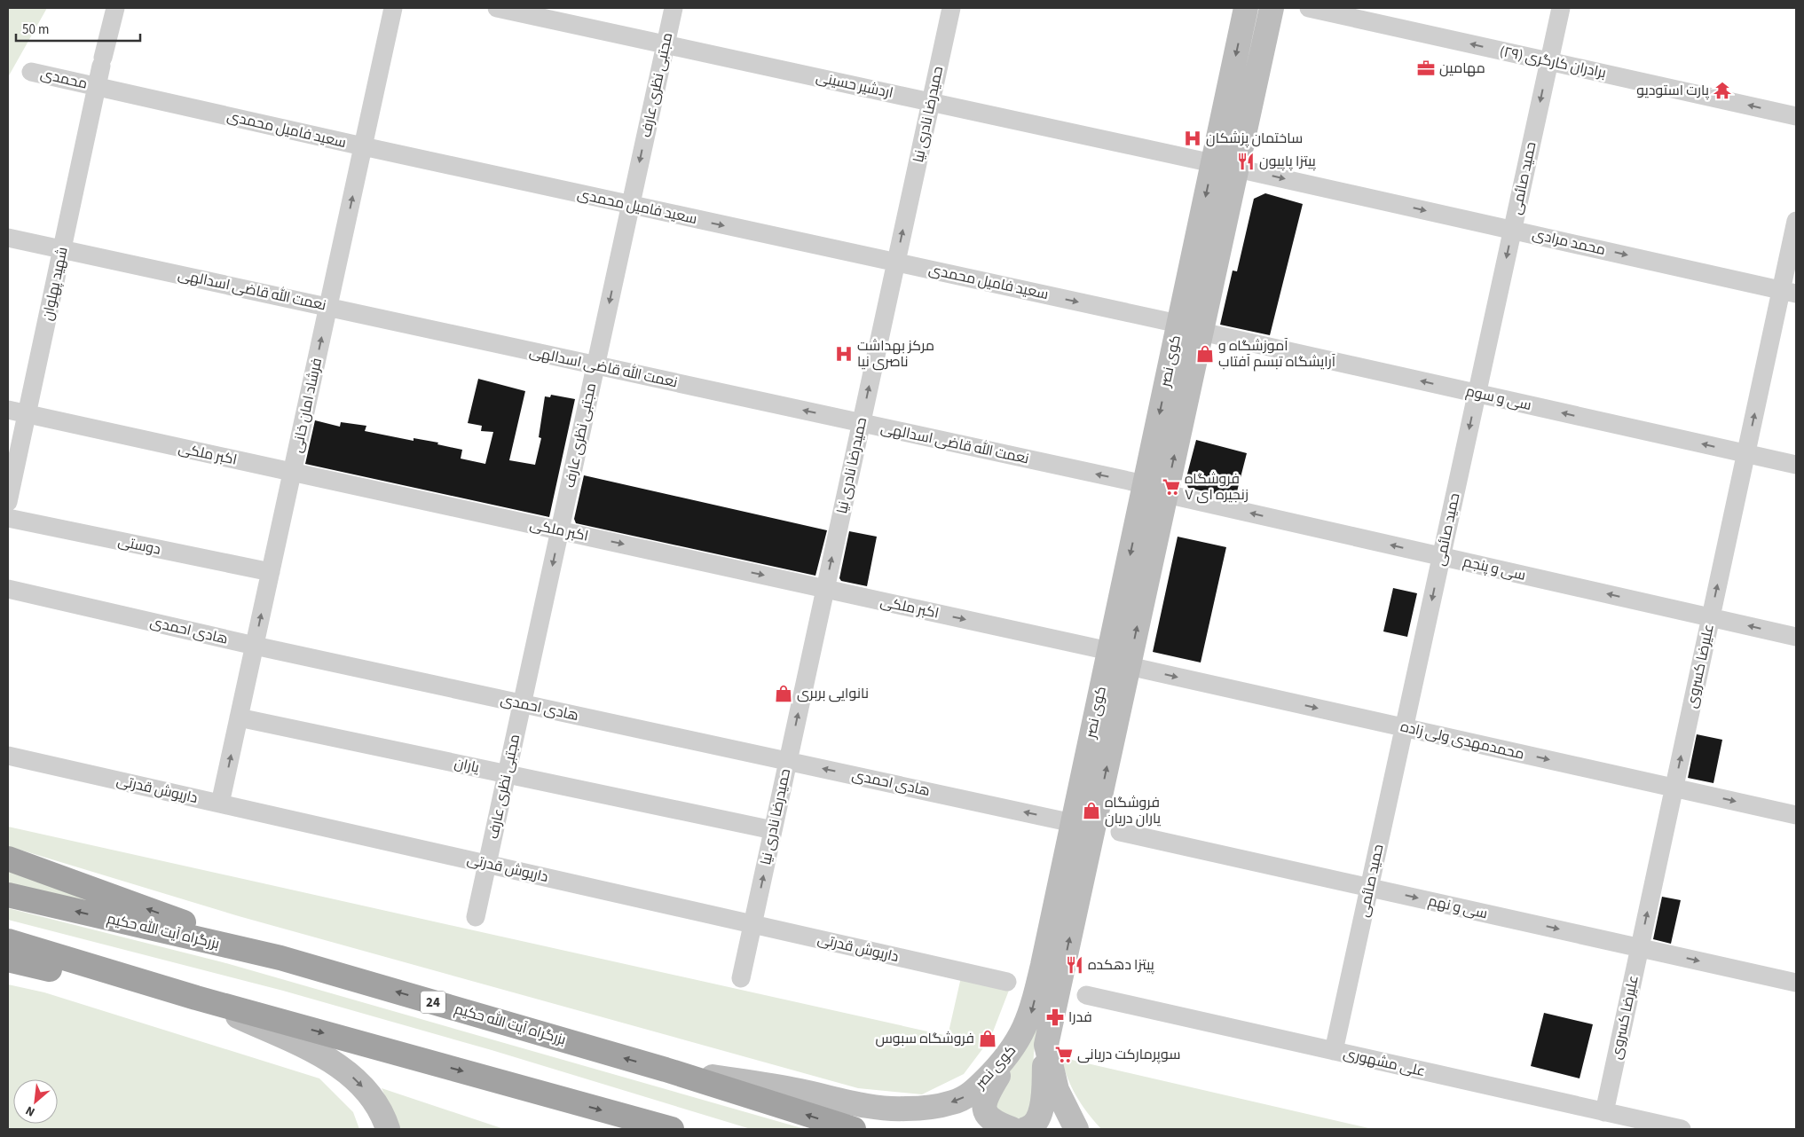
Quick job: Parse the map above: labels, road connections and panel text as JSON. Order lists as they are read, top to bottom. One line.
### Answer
{"streets":{"highway":["بزرگراه آیت الله حکیم","24"],"main road":["کوی نصر"],"street":["برادران کارگری (۲۹)","محمدی","مجتبی نظری عارف","اردشیر حسینی","حمیدرضا نادری نیا","سعید فامیل محمدی","حمید صائمی","محمد مرادی","شهید پهلوان","نعمت الله قاضی اسدالهی","سی و سوم","فرشاد امان خانی","اکبر ملکی","دوستی","سی و پنجم","هادی احمدی","علیرضا کسروی","محمدمهدی ولی زاده","یاران","داریوش قدرتی","سی و نهم","علی مشهوری"]},"crossings":[["برادران کارگری (۲۹)","حمید صائمی"],["محمدی","سعید فامیل محمدی"],["محمدی","شهید پهلوان"],["مجتبی نظری عارف","اردشیر حسینی"],["مجتبی نظری عارف","سعید فامیل محمدی"],["مجتبی نظری عارف","نعمت الله قاضی اسدالهی"],["مجتبی نظری عارف","اکبر ملکی"],["مجتبی نظری عارف","هادی احمدی"],["مجتبی نظری عارف","یاران"],["مجتبی نظری عارف","داریوش قدرتی"],["اردشیر حسینی","حمیدرضا نادری نیا"],["اردشیر حسینی","محمد مرادی"],["اردشیر حسینی","کوی نصر"],["حمیدرضا نادری نیا","سعید فامیل محمدی"],["حمیدرضا نادری نیا","نعمت الله قاضی اسدالهی"],["حمیدرضا نادری نیا","اکبر ملکی"],["حمیدرضا نادری نیا","هادی احمدی"],["حمیدرضا نادری نیا","یاران"],["حمیدرضا نادری نیا","داریوش قدرتی"],["سعید فامیل محمدی","شهید پهلوان"],["سعید فامیل محمدی","کوی نصر"],["سعید فامیل محمدی","سی و سوم"],["سعید فامیل محمدی","فرشاد امان خانی"],["حمید صائمی","محمد مرادی"],["حمید صائمی","سی و سوم"],["حمید صائمی","سی و پنجم"],["حمید صائمی","محمدمهدی ولی زاده"],["حمید صائمی","سی و نهم"],["حمید صائمی","علی مشهوری"],["محمد مرادی","کوی نصر"],["محمد مرادی","علیرضا کسروی"],["شهید پهلوان","نعمت الله قاضی اسدالهی"],["شهید پهلوان","اکبر ملکی"],["نعمت الله قاضی اسدالهی","کوی نصر"],["نعمت الله قاضی اسدالهی","فرشاد امان خانی"],["نعمت الله قاضی اسدالهی","سی و پنجم"],["کوی نصر","سی و سوم"],["کوی نصر","اکبر ملکی"],["کوی نصر","سی و پنجم"],["کوی نصر","هادی احمدی"],["کوی نصر","محمدمهدی ولی زاده"],["کوی نصر","بزرگراه آیت الله حکیم"],["سی و سوم","علیرضا کسروی"],["فرشاد امان خانی","اکبر ملکی"],["فرشاد امان خانی","دوستی"],["فرشاد امان خانی","هادی احمدی"],["فرشاد امان خانی","یاران"],["فرشاد امان خانی","داریوش قدرتی"],["سی و پنجم","علیرضا کسروی"],["علیرضا کسروی","محمدمهدی ولی زاده"],["علیرضا کسروی","سی و نهم"],["علیرضا کسروی","علی مشهوری"]],"one_way":["برادران کارگری (۲۹)","مجتبی نظری عارف","حمیدرضا نادری نیا","سعید فامیل محمدی","حمید صائمی","محمد مرادی","نعمت الله قاضی اسدالهی","سی و سوم","فرشاد امان خانی","اکبر ملکی","سی و پنجم","علیرضا کسروی","محمدمهدی ولی زاده","سی و نهم"],"places":{"office":["مهامین"],"temple":["پارت استودیو"],"hospital":["ساختمان پزشکان","مرکز بهداشت ناصری نیا"],"restaurant":["پیتزا پاپیون","پیتزا دهکده"],"shop":["آموزشگاه و آرایشگاه تبسم آفتاب","نانوایی بربری","فروشگاه یاران دریان","فروشگاه سبوس"],"supermarket":["فروشگاه زنجیره ای ۷","سوپرمارکت دریانی"],"pharmacy":["فدرا"]},"scale_bar":"50 m","north":"bottom left"}
